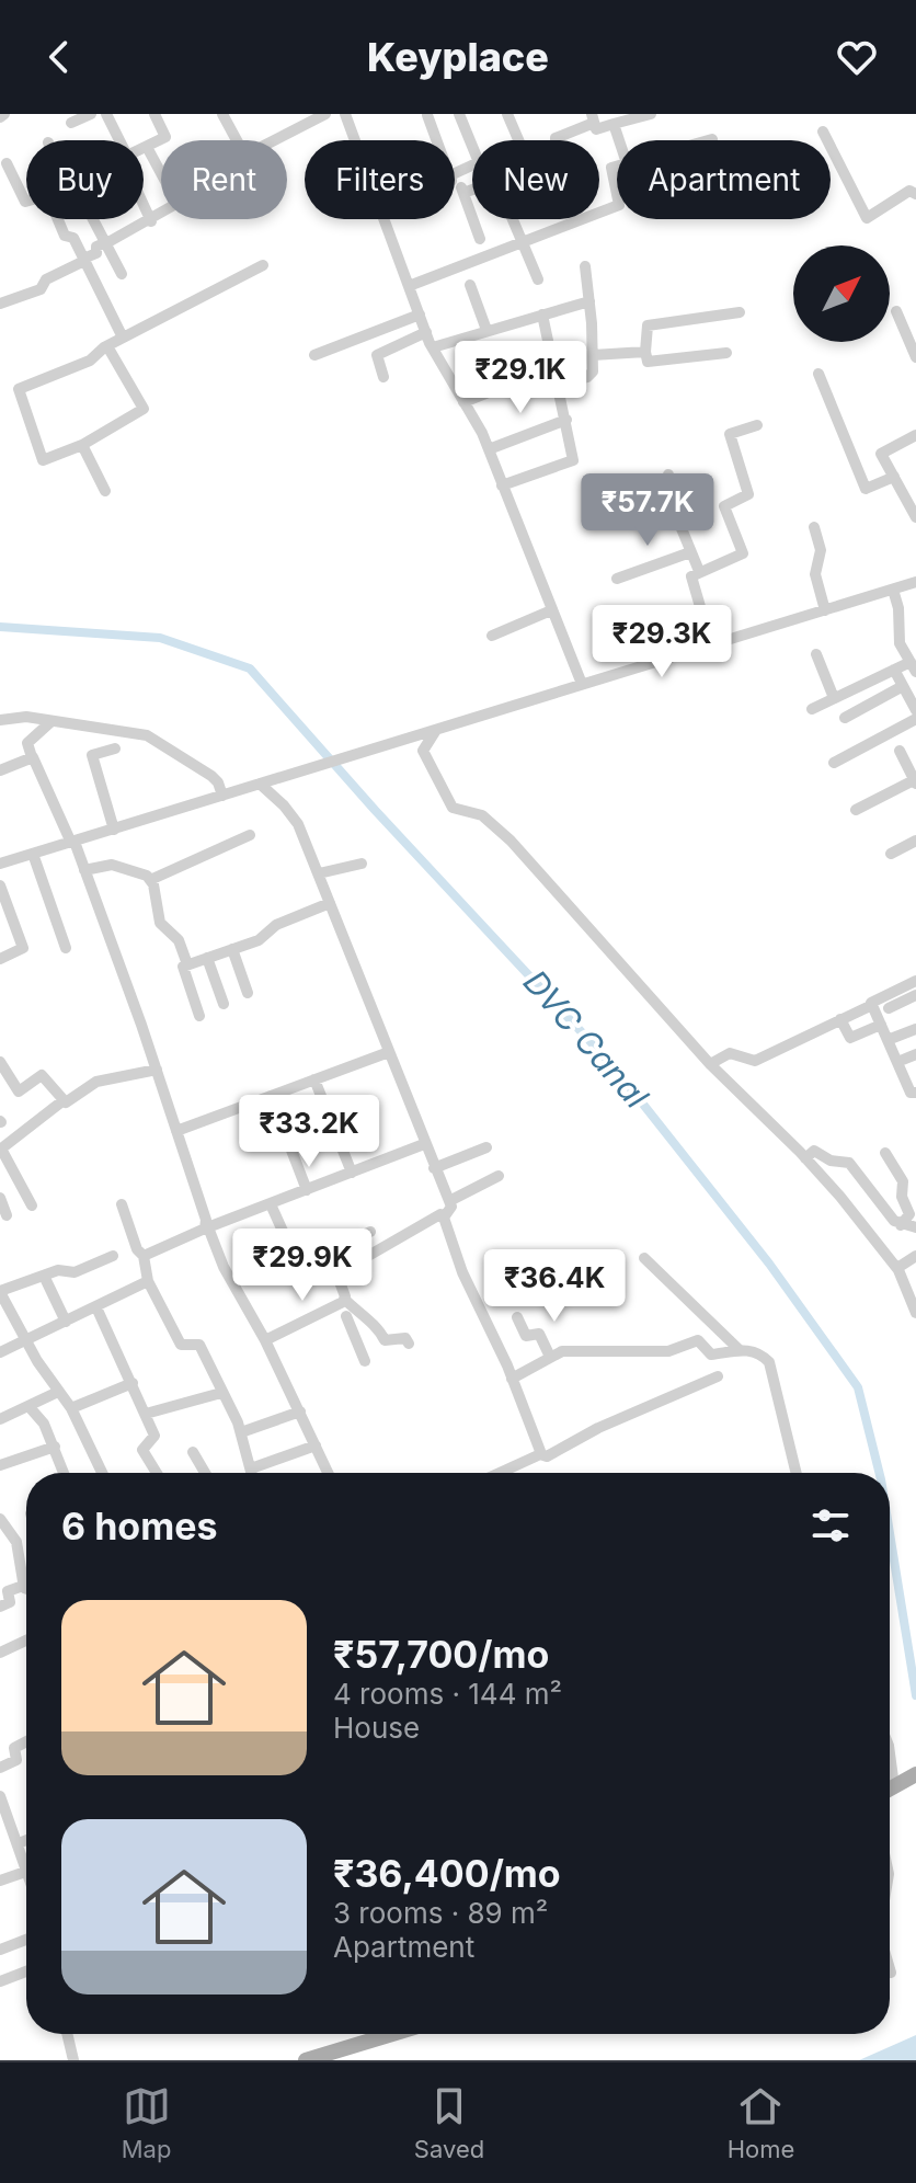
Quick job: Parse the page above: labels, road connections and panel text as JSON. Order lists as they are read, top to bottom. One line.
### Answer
{"water":["DVC Canal"],"north":"top right","page":{"header":"Keyplace","chip":["Buy","Rent","Filters","New","Apartment"],"price":["₹29.1K","₹57.7K","₹29.3K","₹33.2K","₹29.9K","₹36.4K"],"heading":"6 homes","list":[{"name":"₹57,700/mo","note":"4 rooms · 144 m² · House"},{"name":"₹36,400/mo","note":"3 rooms · 89 m² · Apartment"}],"tabs":["Map","Saved","Home"]}}
